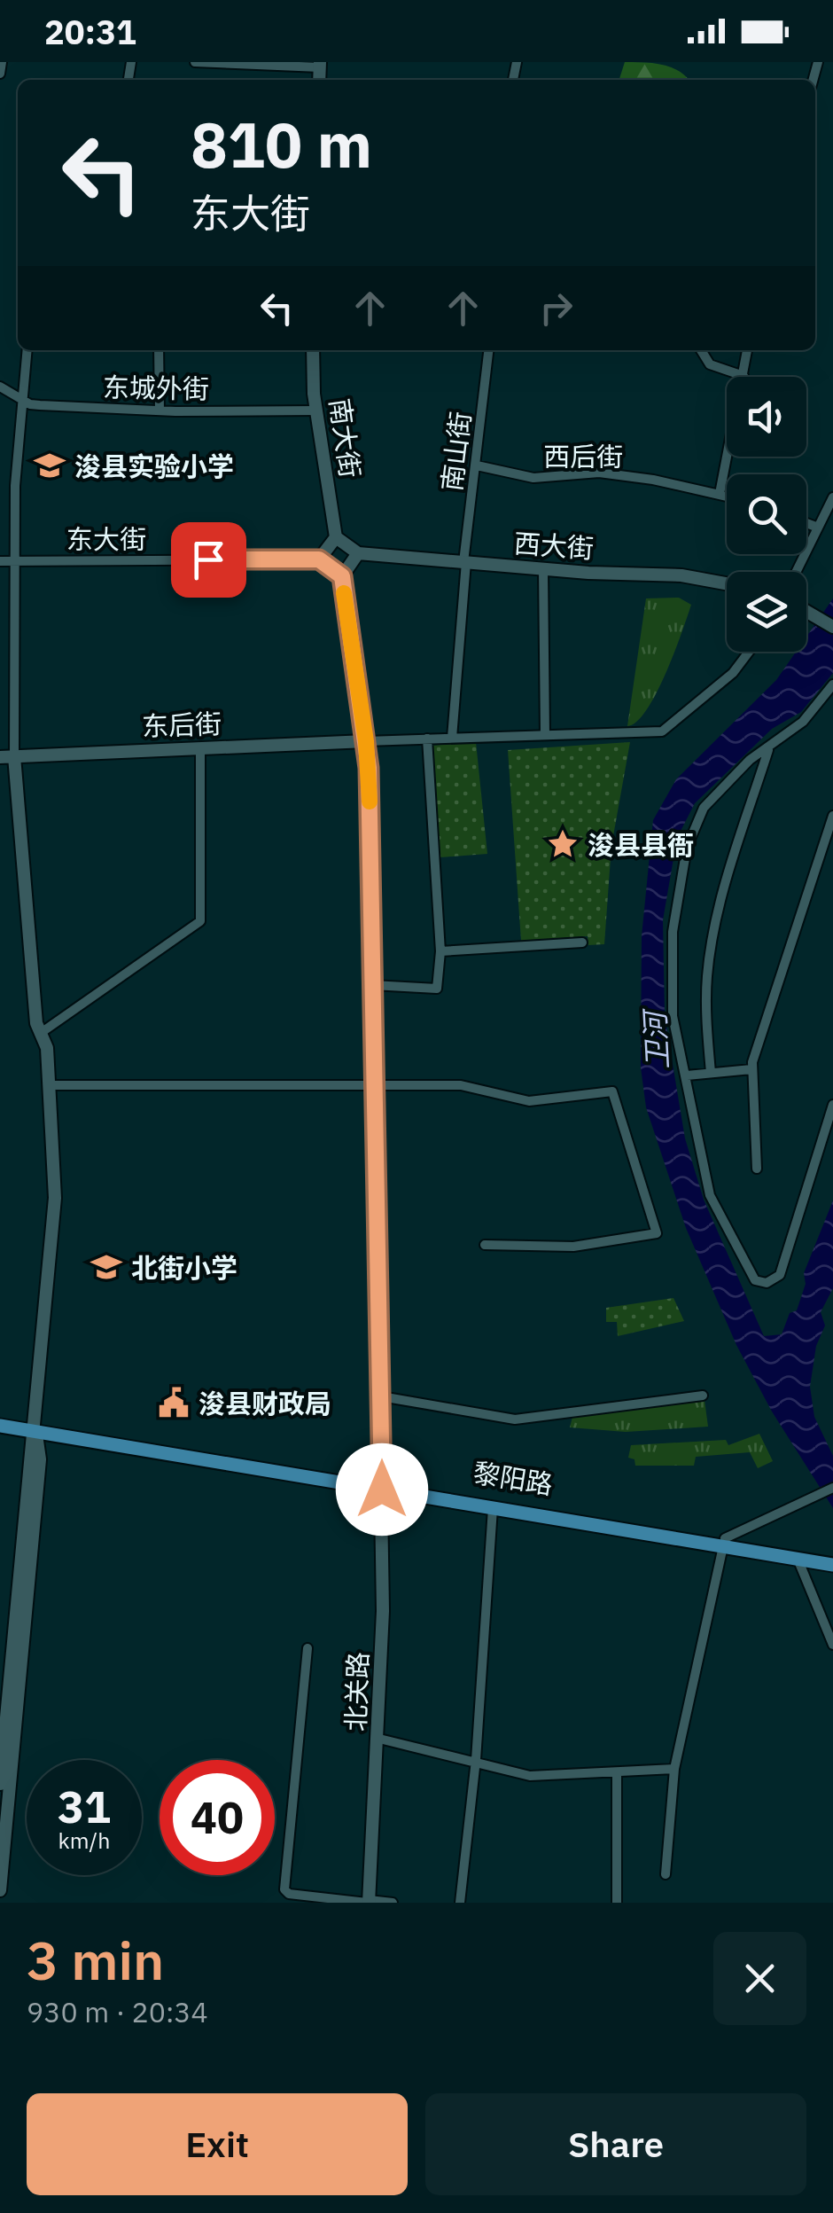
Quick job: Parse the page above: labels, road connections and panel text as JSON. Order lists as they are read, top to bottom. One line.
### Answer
{"streets":{"main road":["黎阳路"],"street":["东城外街","南大街","南山街","西后街","东大街","西大街","东后街","北关路"]},"crossings":[["东城外街","南大街"],["南山街","西后街"],["南山街","西大街"],["东后街","北关路"],["黎阳路","北关路"]],"water":["卫河"],"places":{"school or university":["浚县实验小学","北街小学"],"place":["浚县县衙"],"public building":["浚县财政局"]},"page":{"status":"20:31","turn":["810 m","东大街"],"speed":"31 km/h","limit":"40","heading":["3 min","930 m · 20:34"],"buttons":["Exit","Share"]}}
